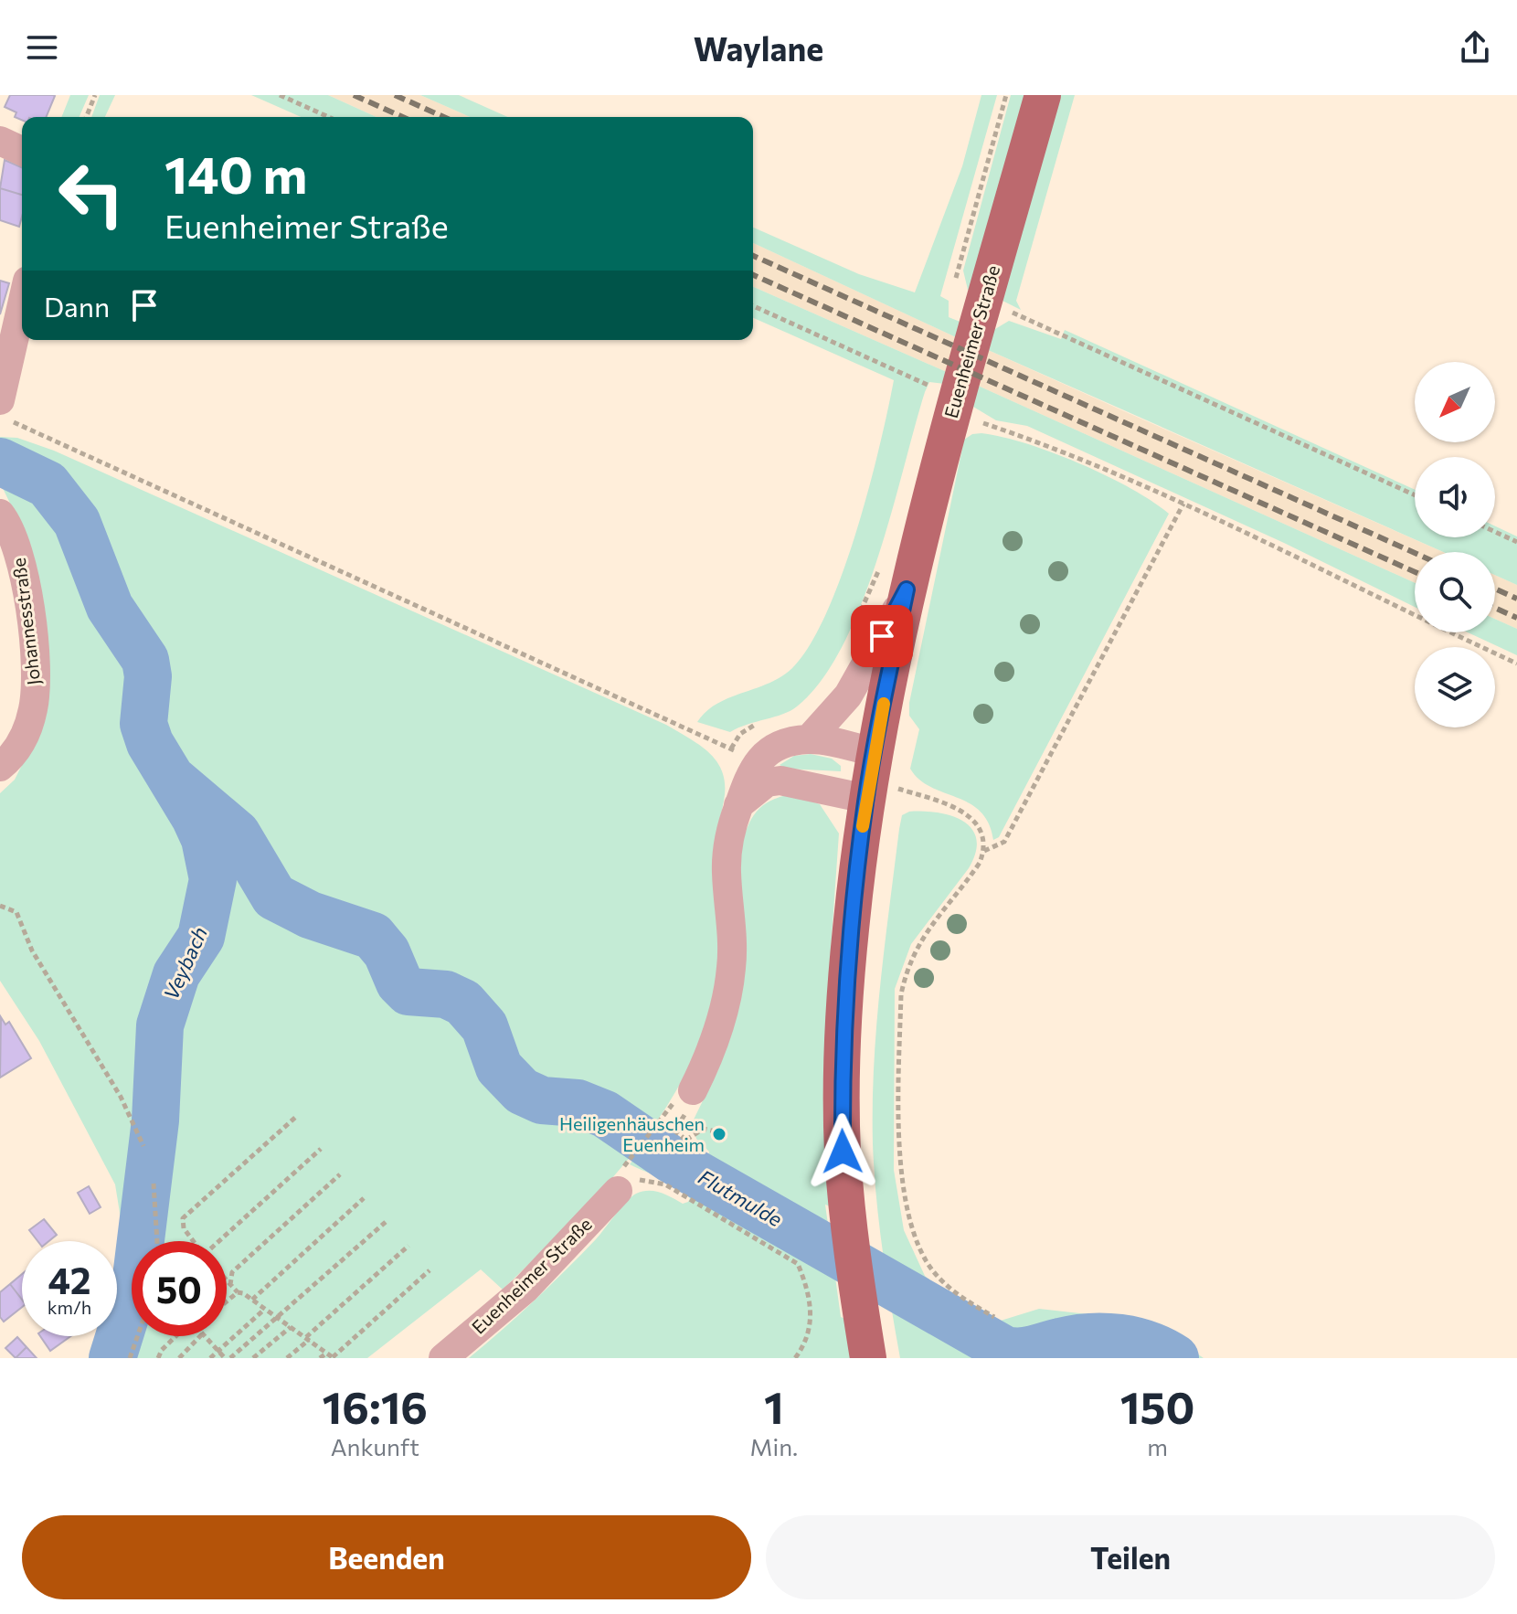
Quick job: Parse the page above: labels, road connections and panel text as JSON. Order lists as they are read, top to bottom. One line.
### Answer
{"streets":{"main road":["Euenheimer Straße"],"street":["Johannesstraße"]},"water":["Veybach","Flutmulde"],"places":["Heiligenhäuschen Euenheim"],"north":"bottom left","page":{"header":"Waylane","turn":["140 m","Euenheimer Straße"],"then":"Dann","speed":"42 km/h","limit":"50","eta":["16:16","Ankunft","1","Min.","150","m"],"buttons":["Beenden","Teilen"]}}
